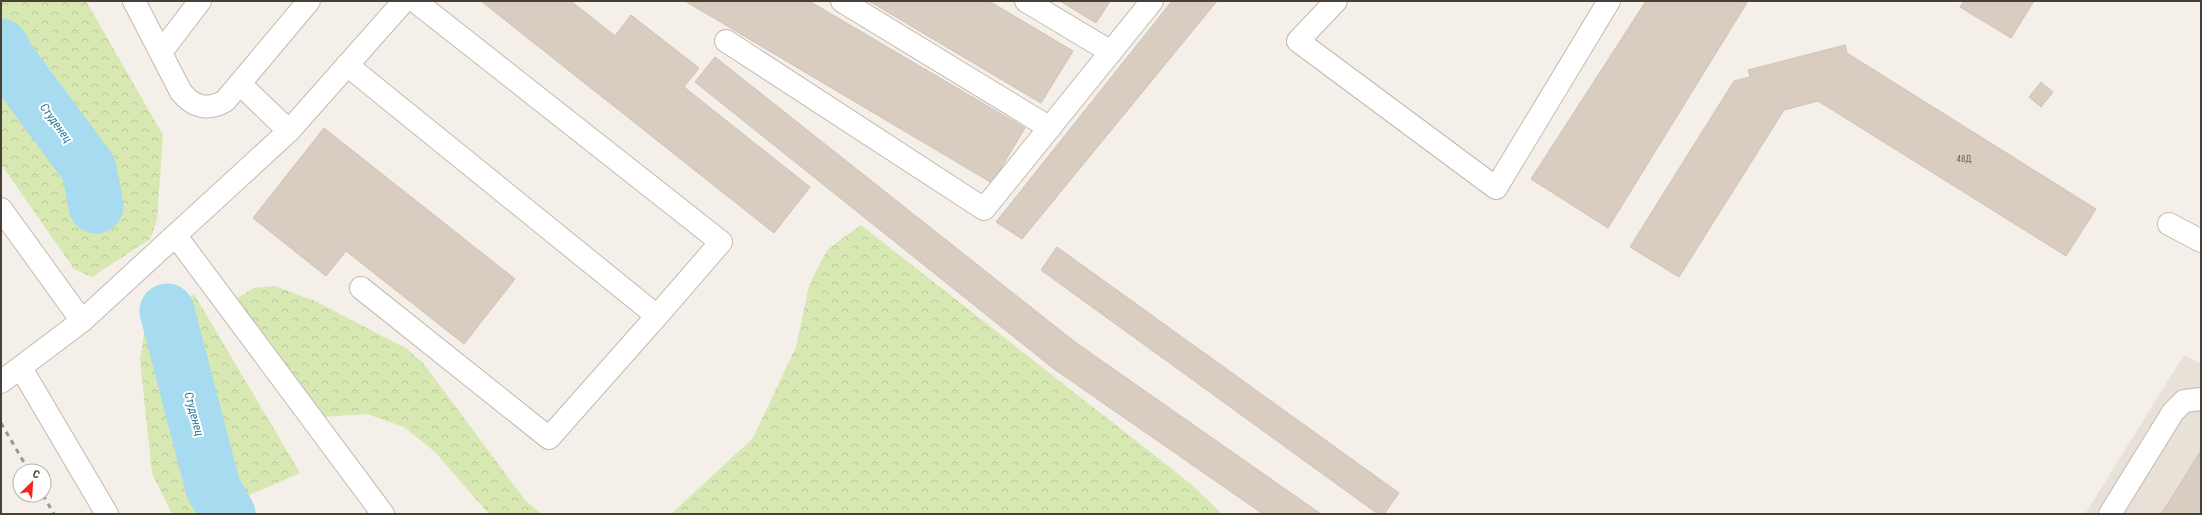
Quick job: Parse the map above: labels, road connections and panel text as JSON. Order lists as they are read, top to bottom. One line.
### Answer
{"water":["Студенец"],"house_numbers":["48Д"],"north":"top right"}
